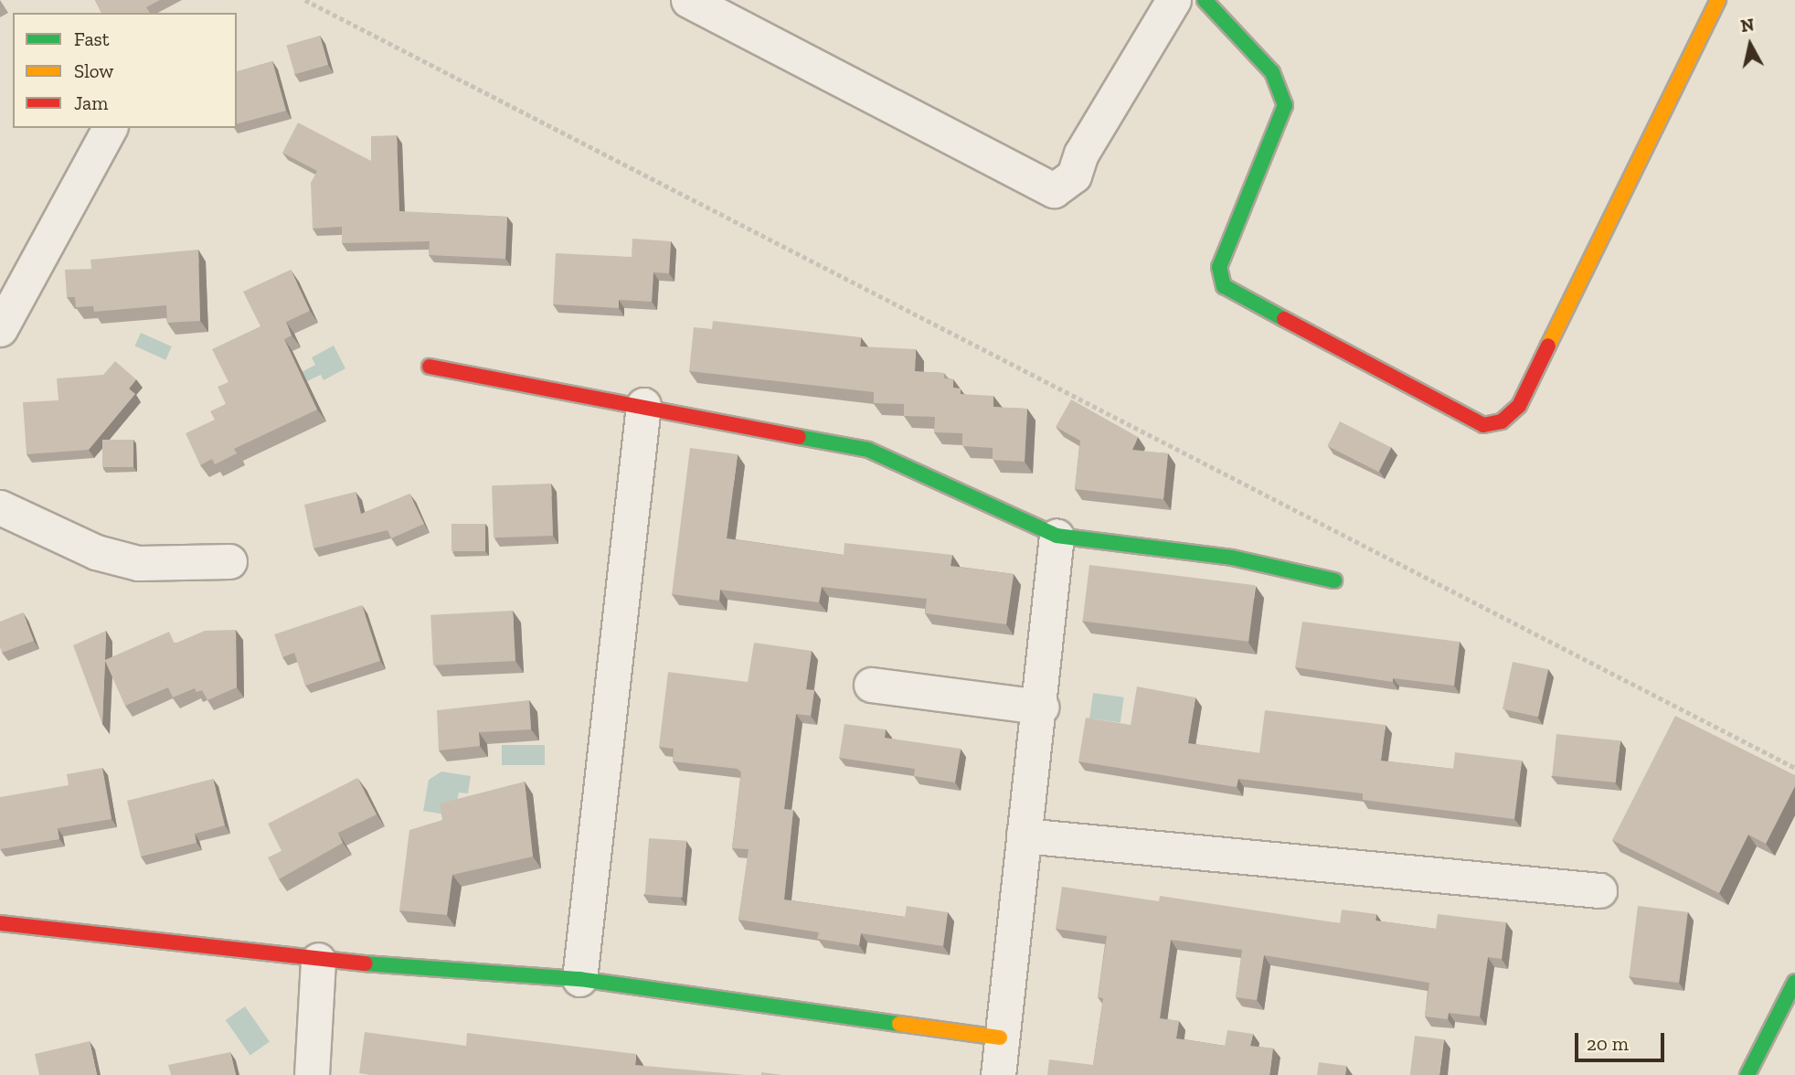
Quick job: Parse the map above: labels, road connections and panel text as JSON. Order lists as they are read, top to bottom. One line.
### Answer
{"legend":["Fast","Slow","Jam"],"scale_bar":"20 m","north":"top"}
